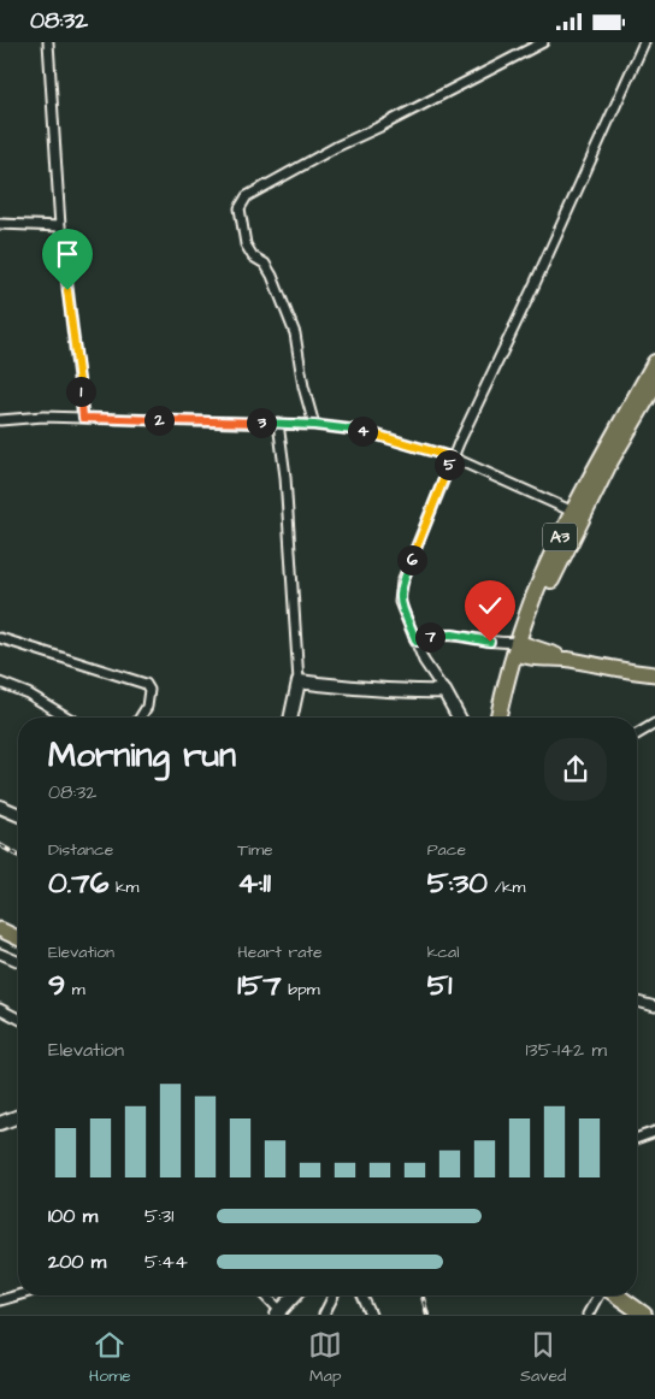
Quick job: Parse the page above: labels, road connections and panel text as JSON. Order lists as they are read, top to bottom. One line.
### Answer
{"streets":{"highway":["A3"]},"page":{"status":"08:32","pins":["1","2","3","4","5","6","7"],"heading":["Morning run","08:32"],"stats":[["Distance","0.76 km"],["Time","4:11"],["Pace","5:30 /km"],["Elevation","9 m"],["Heart rate","157 bpm"],["kcal","51"]],"chart":["Elevation","135–142 m"],"list":[{"name":"100 m","note":"5:31"},{"name":"200 m","note":"5:44"}],"tabs":["Home","Map","Saved"]}}
